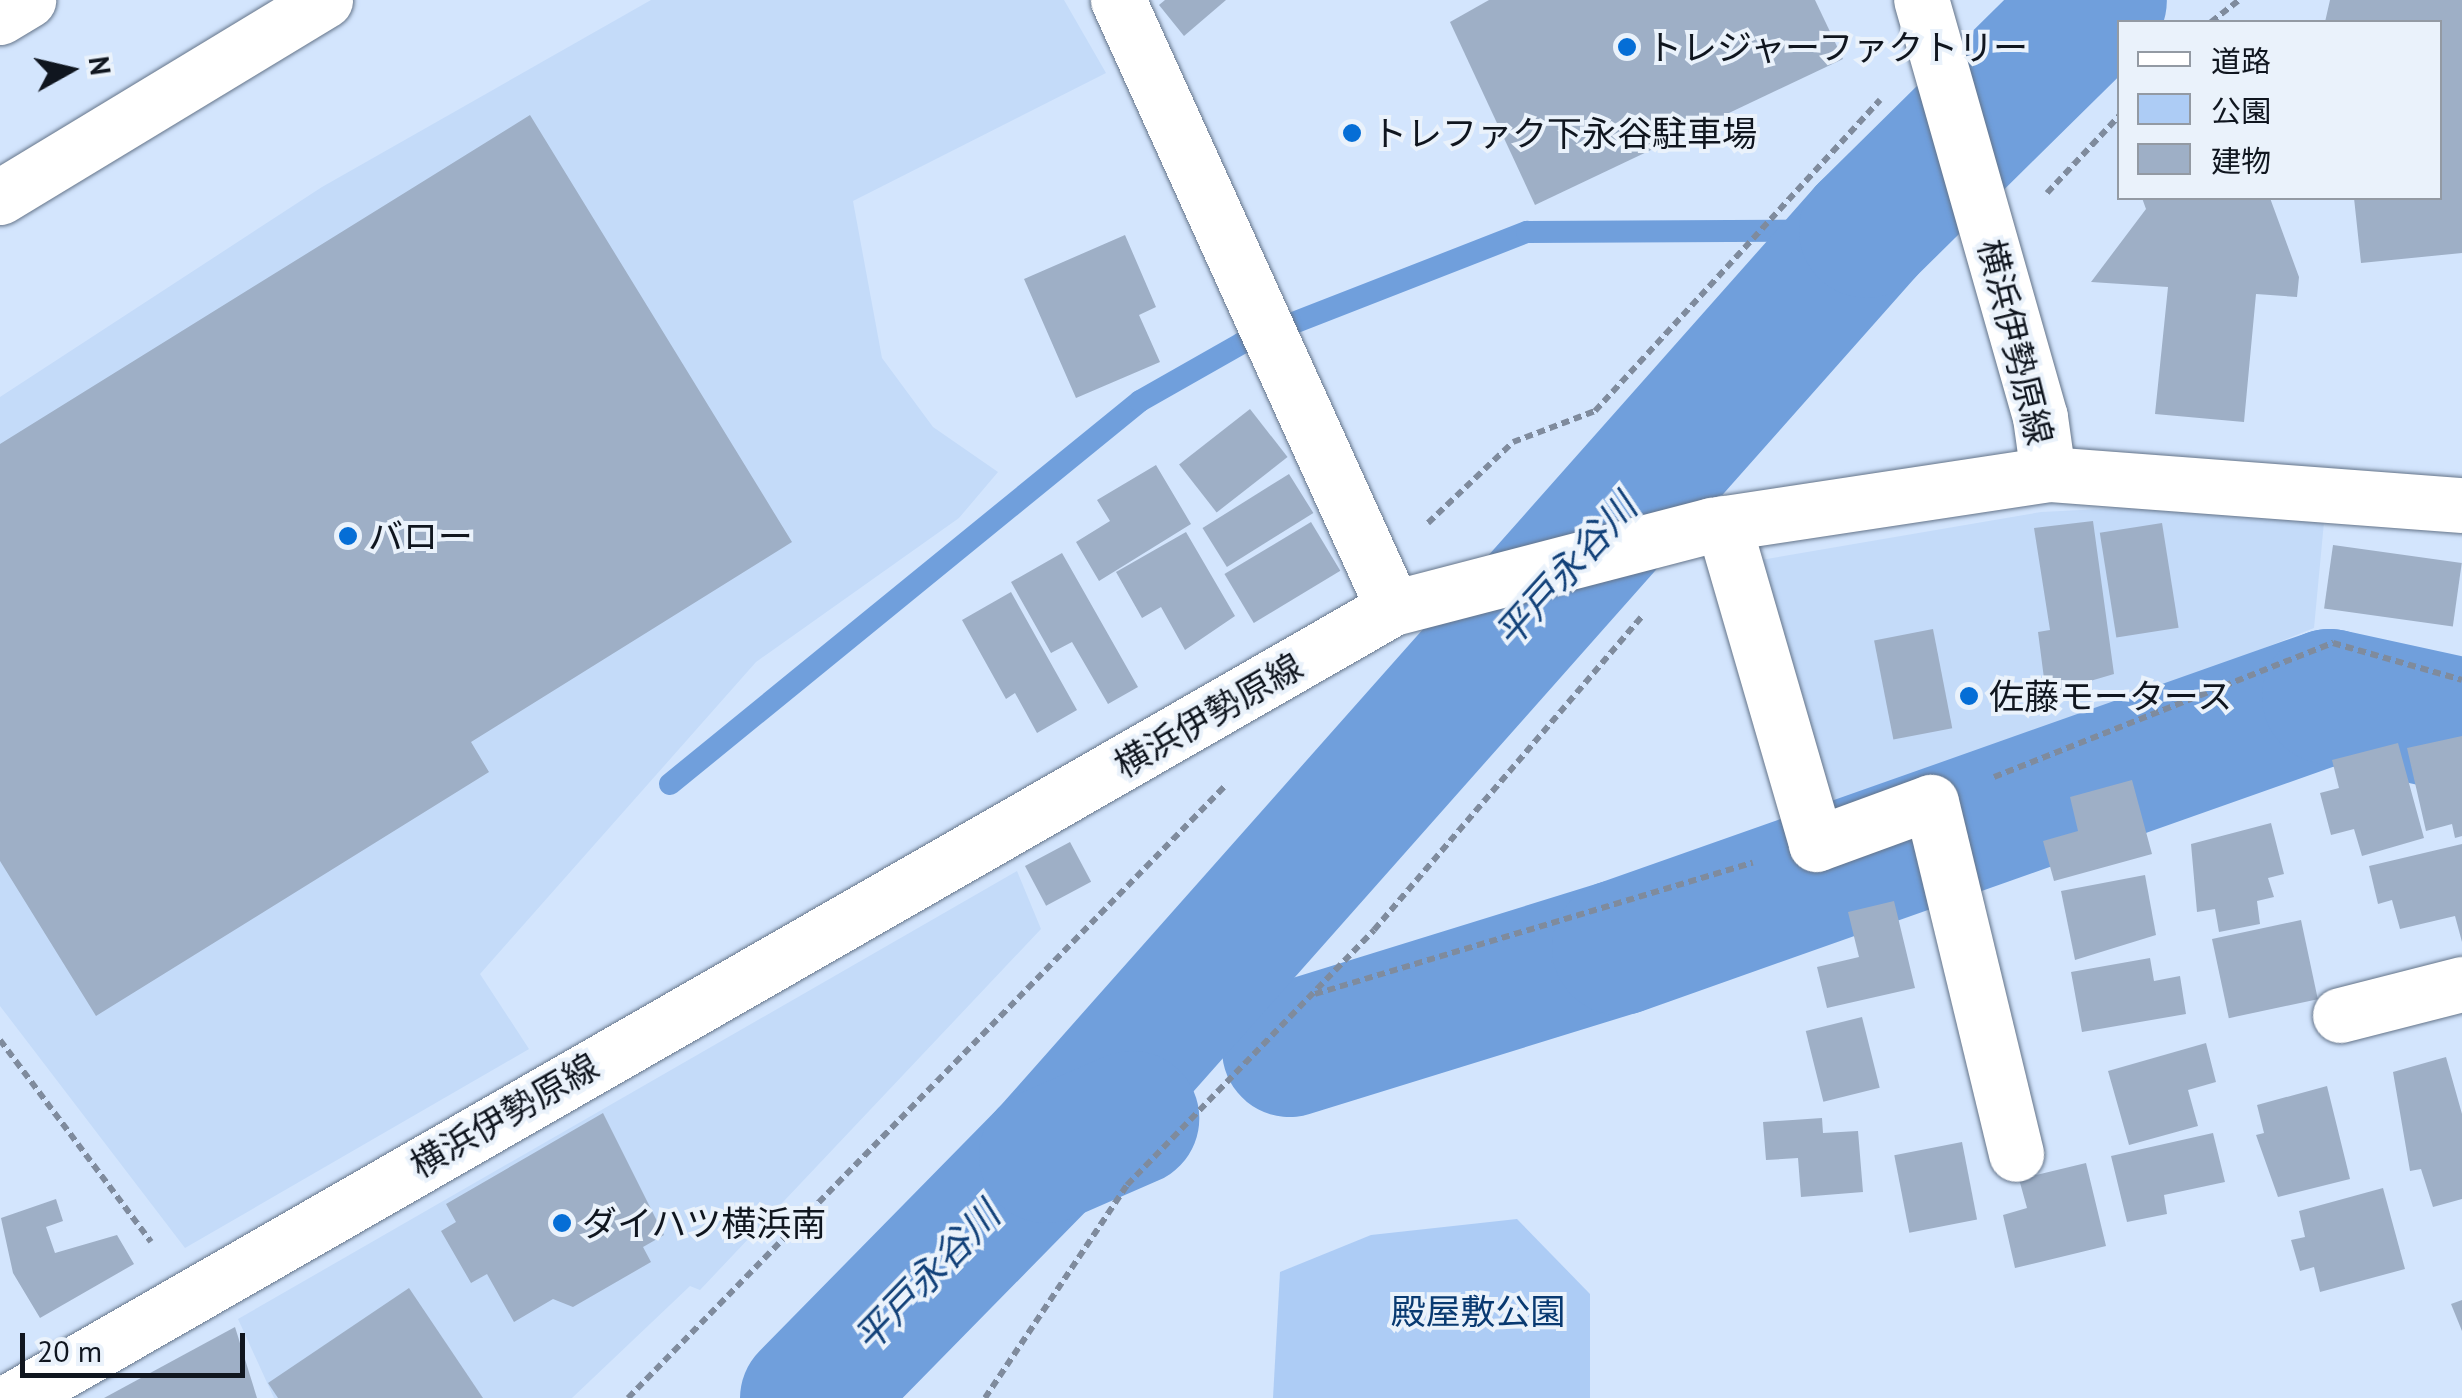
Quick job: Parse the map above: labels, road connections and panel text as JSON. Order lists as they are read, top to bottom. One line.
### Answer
{"streets":{"main road":["横浜伊勢原線"]},"water":["平戸永谷川"],"parks":["殿屋敷公園"],"places":["トレジャーファクトリー","トレファク下永谷駐車場","バロー","佐藤モータース","ダイハツ横浜南"],"legend":["道路","公園","建物"],"scale_bar":"20 m","north":"right"}
